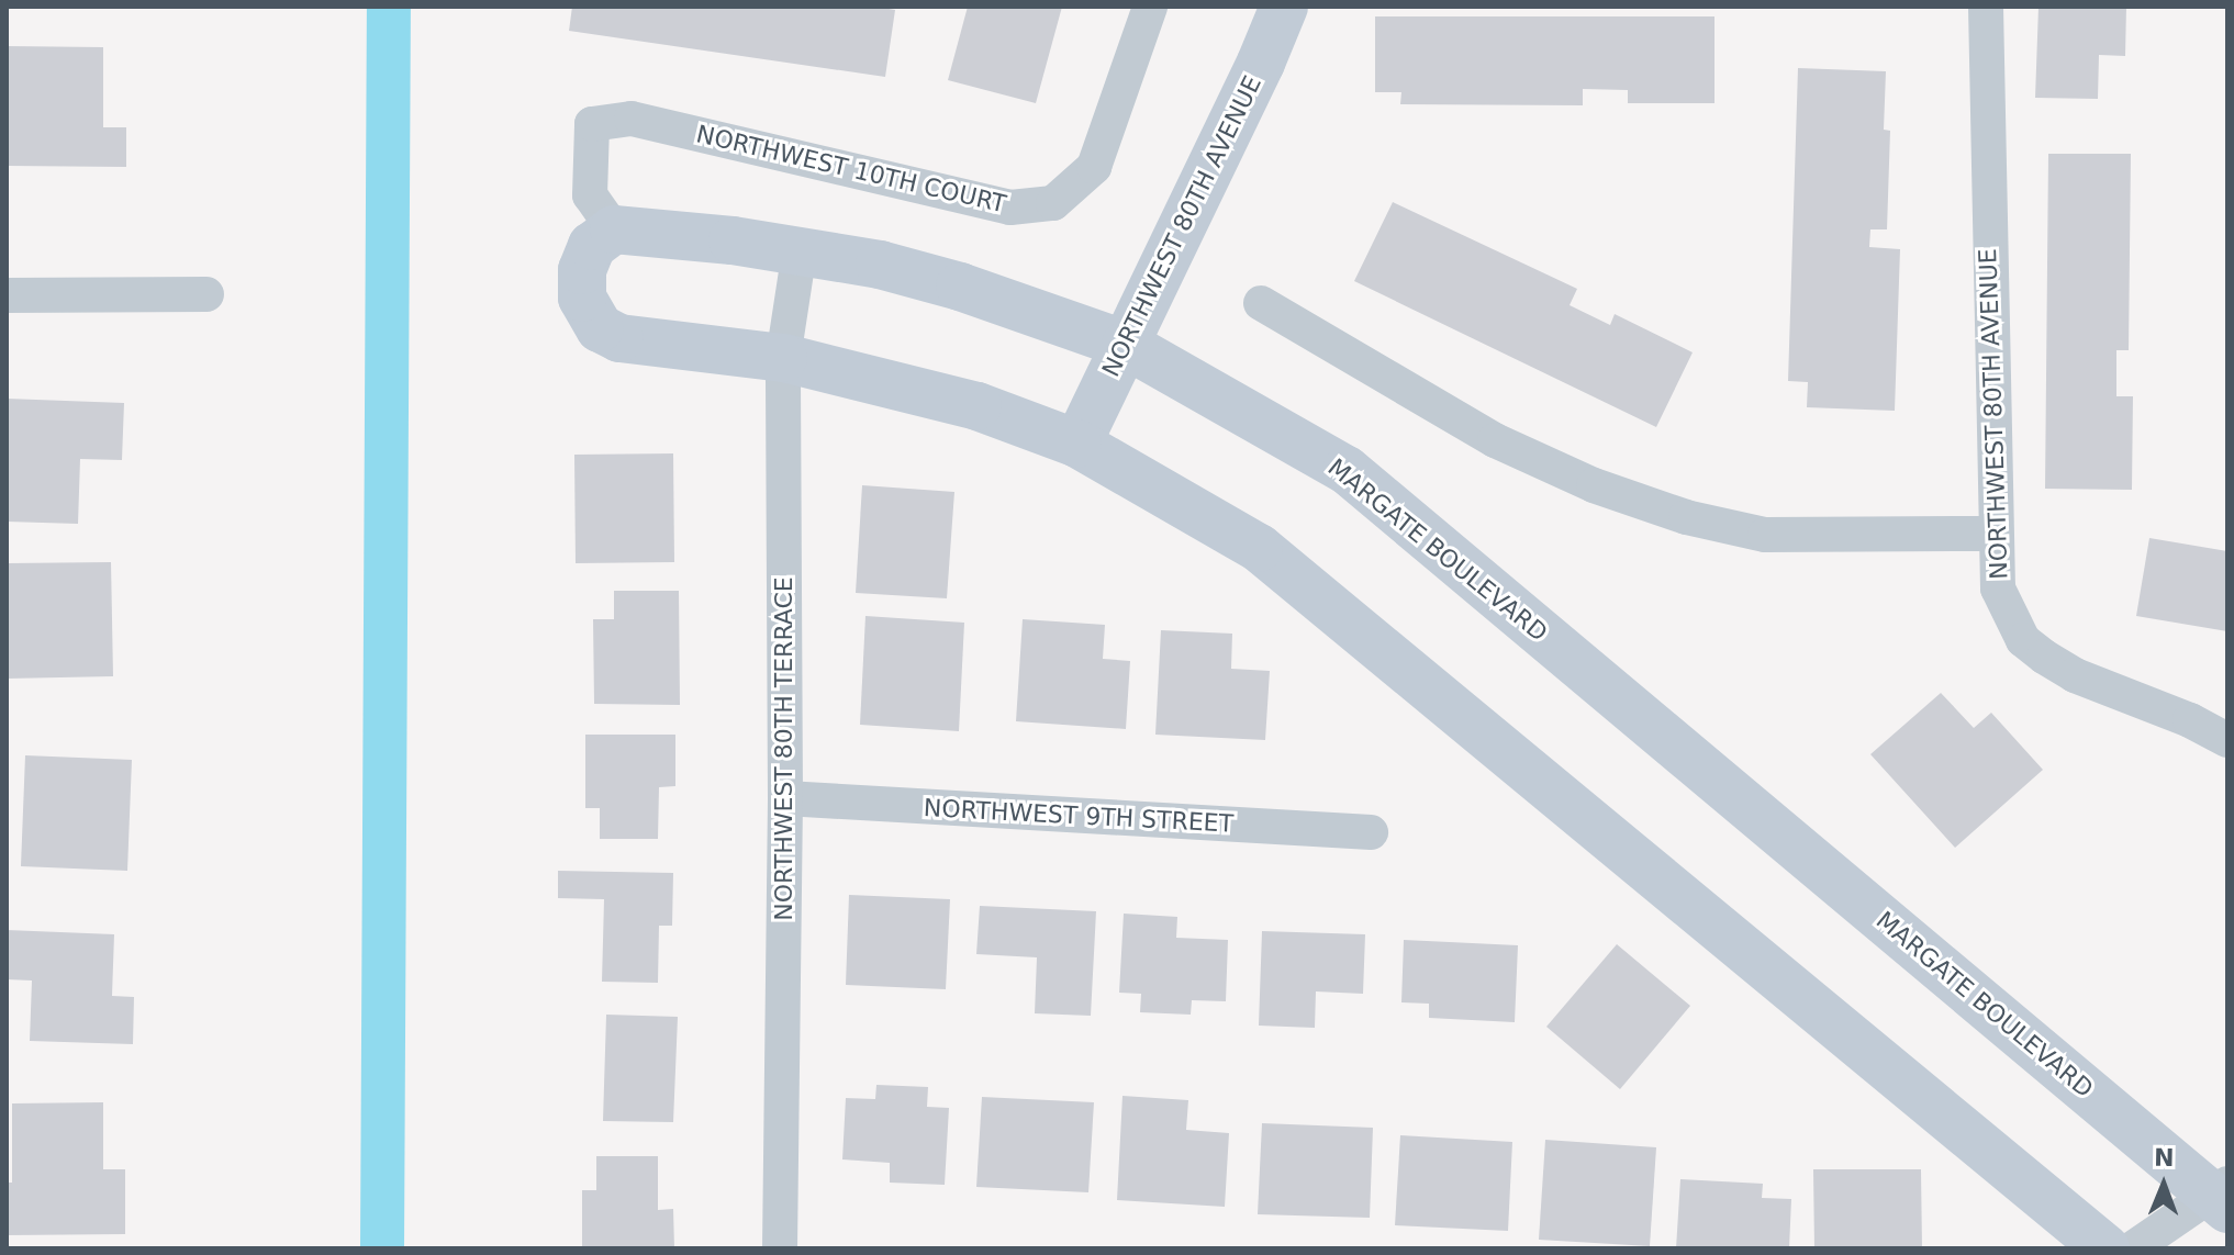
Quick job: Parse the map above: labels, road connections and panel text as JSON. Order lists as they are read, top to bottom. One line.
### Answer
{"streets":{"street":["NORTHWEST 10TH COURT","NORTHWEST 80TH AVENUE","MARGATE BOULEVARD","NORTHWEST 80TH TERRACE","NORTHWEST 9TH STREET"]},"crossings":[["NORTHWEST 10TH COURT","MARGATE BOULEVARD"],["NORTHWEST 80TH AVENUE","MARGATE BOULEVARD"],["MARGATE BOULEVARD","NORTHWEST 80TH TERRACE"],["NORTHWEST 80TH TERRACE","NORTHWEST 9TH STREET"]],"north":"top"}
